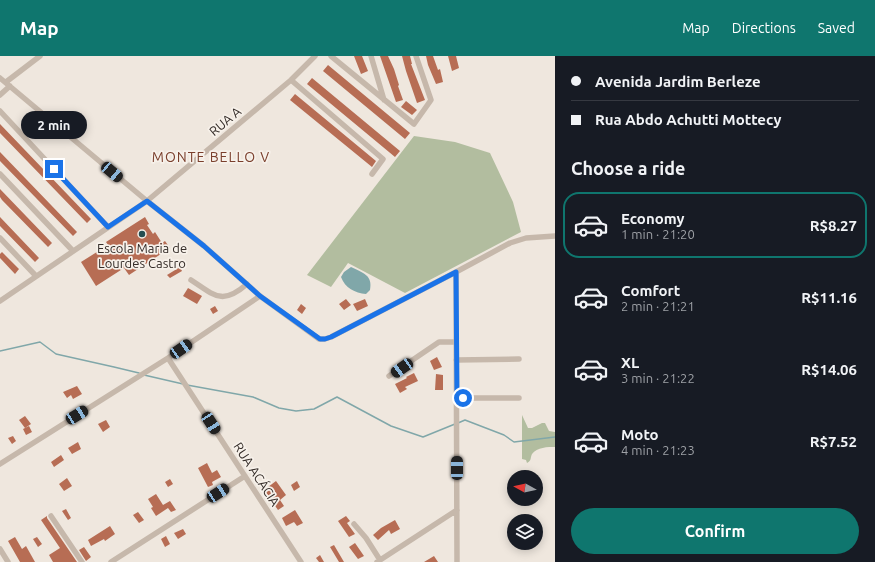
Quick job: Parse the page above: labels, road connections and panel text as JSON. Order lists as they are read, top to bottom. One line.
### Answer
{"streets":{"street":["RUA A","RUA ACÁCIA"]},"districts":["MONTE BELLO V"],"places":["Escola Maria de Lourdes Castro"],"north":"left","page":{"header":"Map","nav":["Map","Directions","Saved"],"banner":["Avenida Jardim Berleze","Rua Abdo Achutti Mottecy"],"bubble":"2 min","heading":"Choose a ride","list":[{"name":"Economy","note":"1 min · 21:20","value":"R$8.27"},{"name":"Comfort","note":"2 min · 21:21","value":"R$11.16"},{"name":"XL","note":"3 min · 21:22","value":"R$14.06"},{"name":"Moto","note":"4 min · 21:23","value":"R$7.52"}],"buttons":"Confirm"}}
